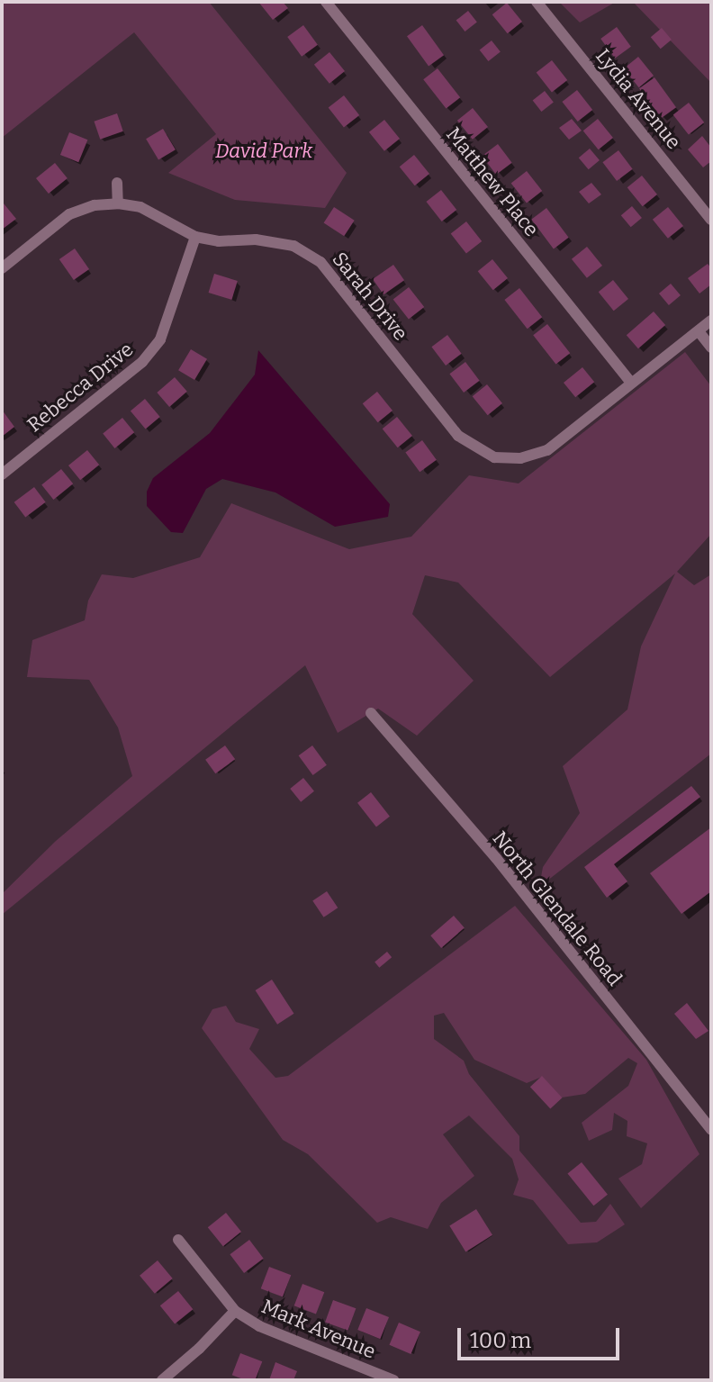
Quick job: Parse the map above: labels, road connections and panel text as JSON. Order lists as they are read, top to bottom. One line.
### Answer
{"streets":{"street":["Lydia Avenue","Matthew Place","Sarah Drive","Rebecca Drive","North Glendale Road","Mark Avenue"]},"crossings":[["Matthew Place","Sarah Drive"],["Sarah Drive","Rebecca Drive"]],"parks":["David Park"],"scale_bar":"100 m"}
